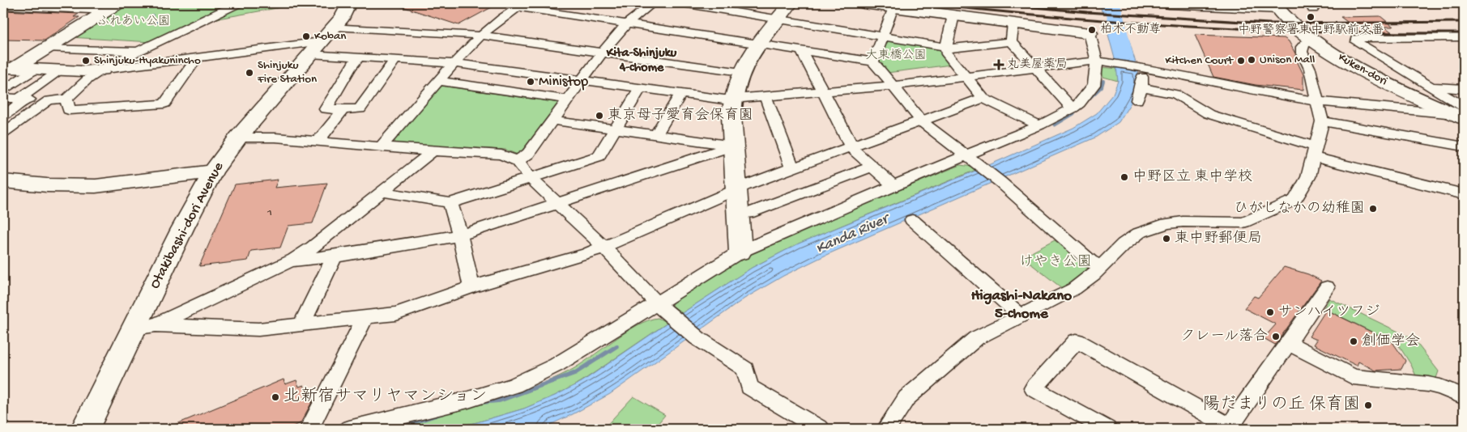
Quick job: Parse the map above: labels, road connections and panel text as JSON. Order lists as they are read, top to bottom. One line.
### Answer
{"streets":{"street":["Kuken-dori","Otakibashi-dori Avenue"]},"districts":["Kita-Shinjuku 4-chome","Higashi-Nakano 5-chome"],"water":["Kanda River"],"parks":["ふれあい公園","大東橋公園","けやき公園"],"places":{"other":["中野警察署東中野駅前交番","柏木不動尊","Koban","Unison Mall","Shinjuku-Hyakunincho","Kitchen Court","Shinjuku Fire Station","Ministop","東京母子愛育会保育園","中野区立 東中学校","ひがしなかの幼稚園","東中野郵便局","サンハイツフジ","クレール落合","創価学会","北新宿サマリヤマンション","陽だまりの丘 保育園"],"health":["丸美屋薬局"]},"house_numbers":["1"]}
